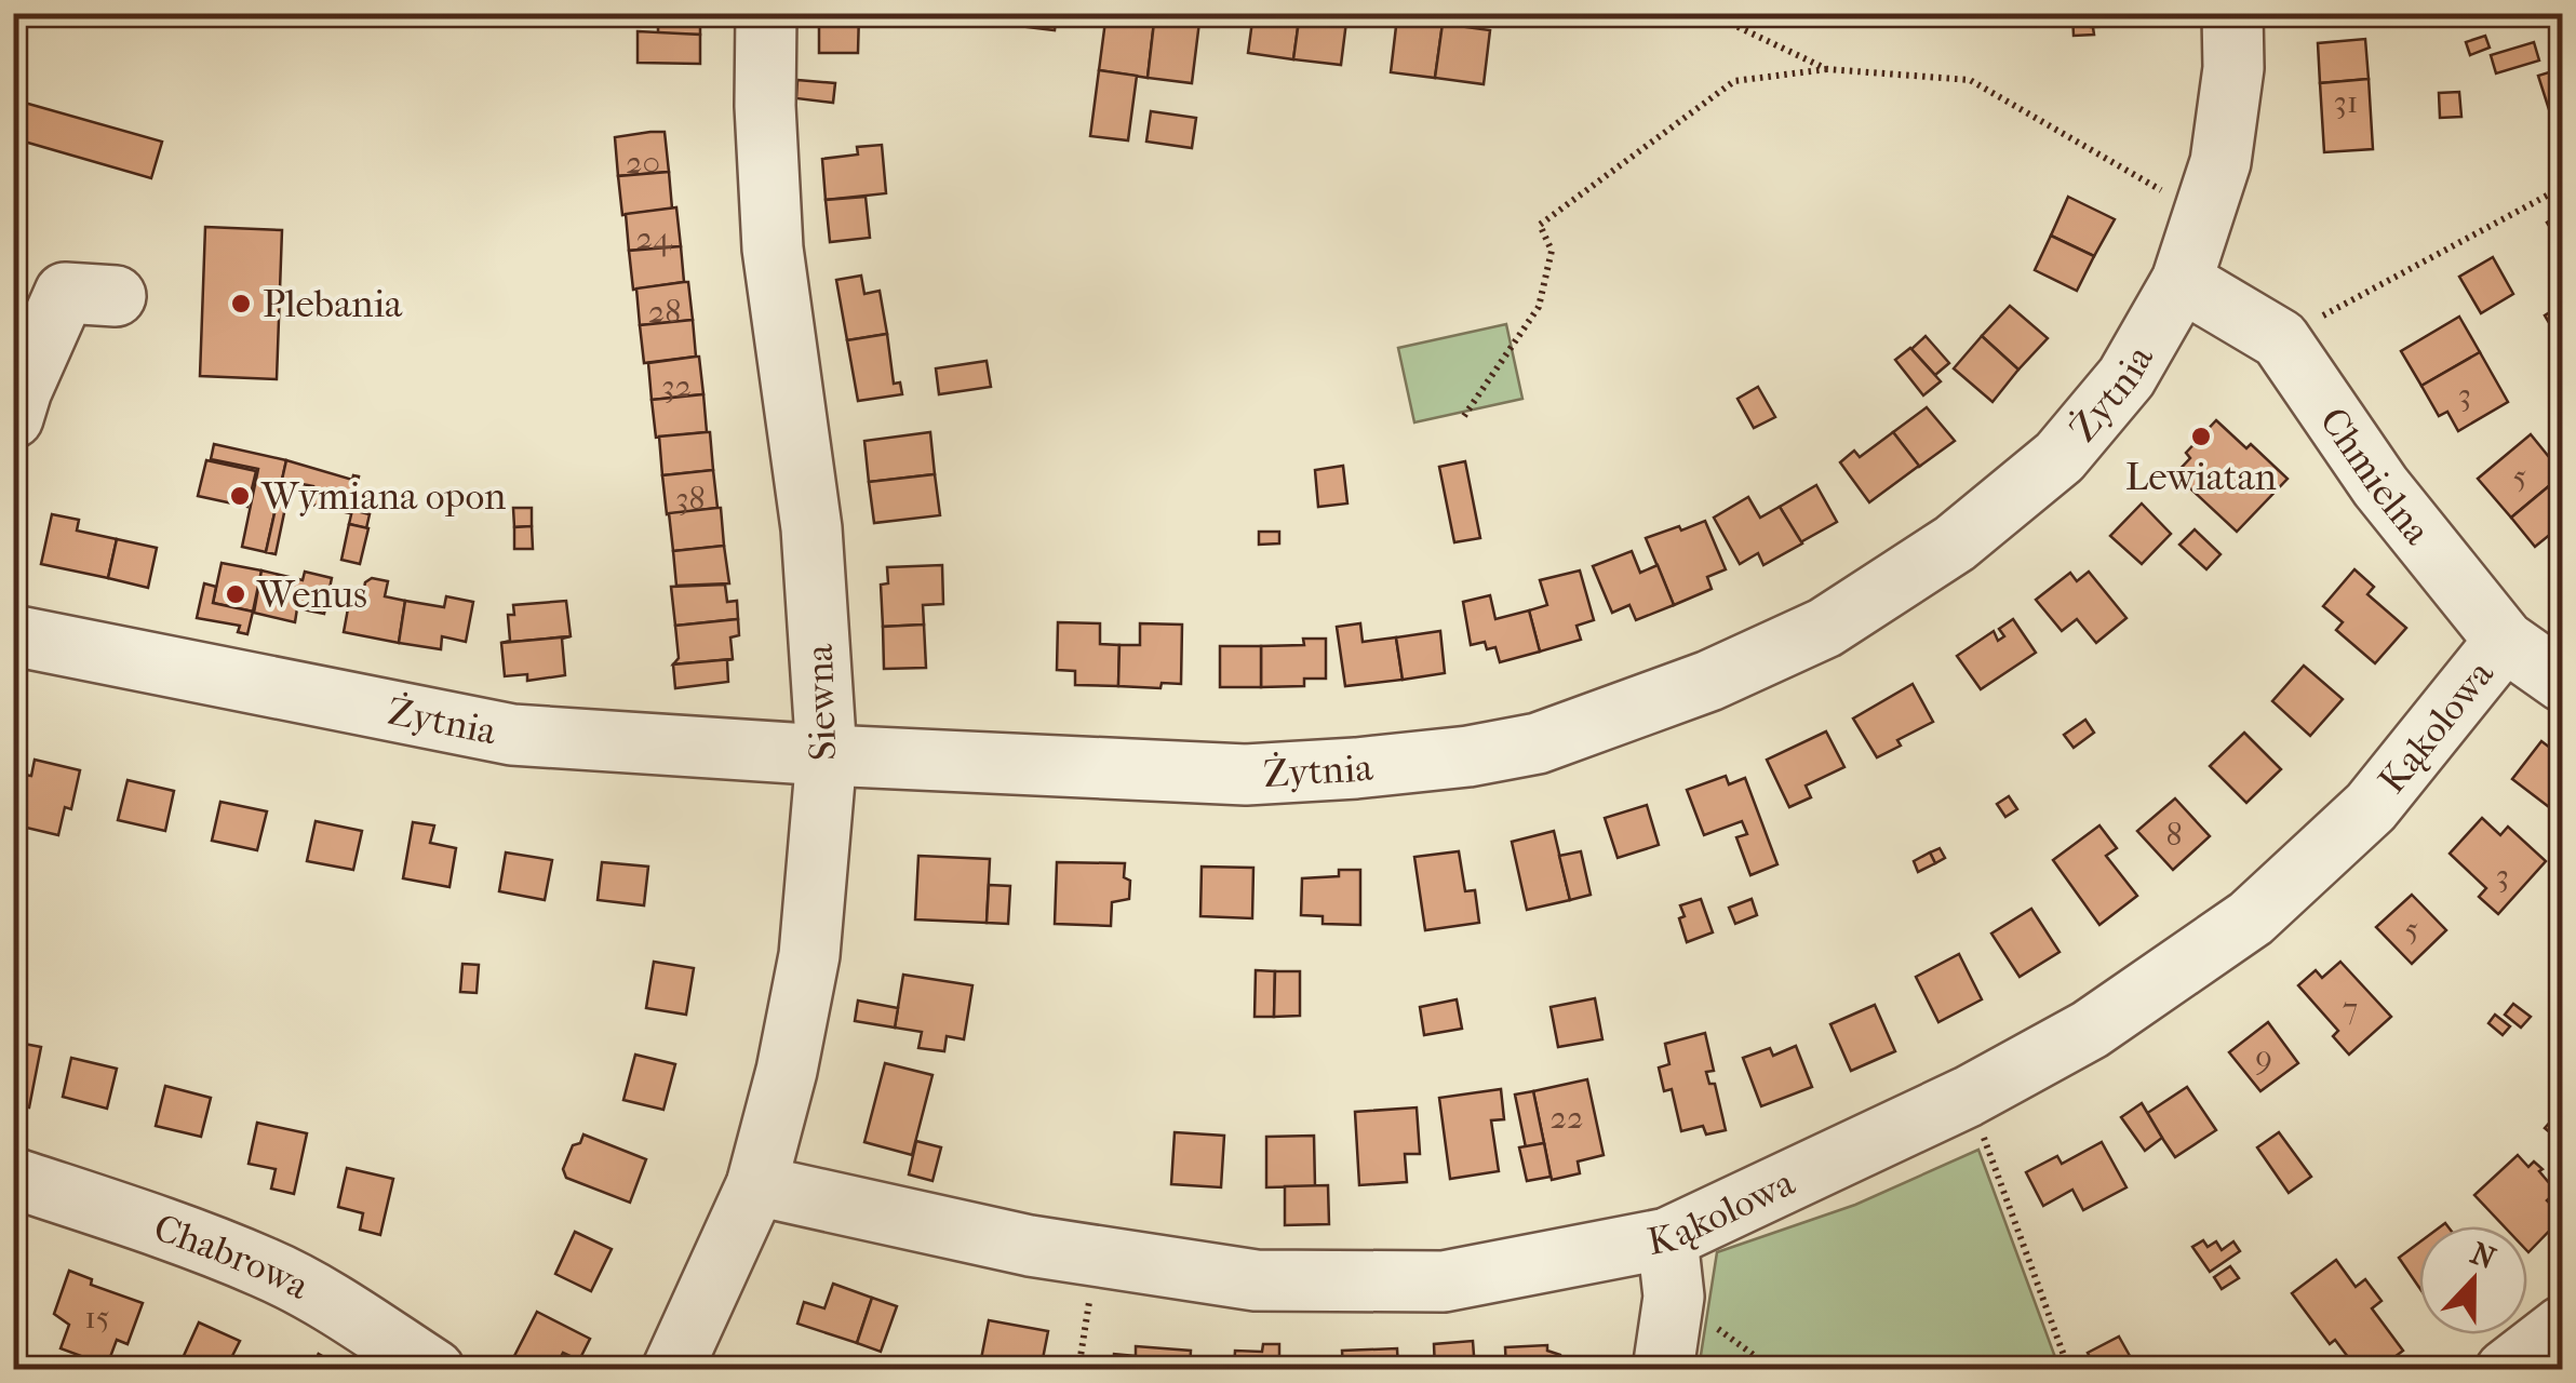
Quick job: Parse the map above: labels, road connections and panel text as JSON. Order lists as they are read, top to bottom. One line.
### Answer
{"streets":{"street":["Żytnia","Chmielna","Siewna","Kąkolowa","Chabrowa"]},"crossings":[["Żytnia","Chmielna"],["Żytnia","Siewna"],["Chmielna","Kąkolowa"],["Siewna","Kąkolowa"]],"places":["Plebania","Lewiatan","Wymiana opon","Wenus"],"house_numbers":["31","20","24","28","32","3","5","38","8","3","5","7","9","22","15"],"north":"top"}
